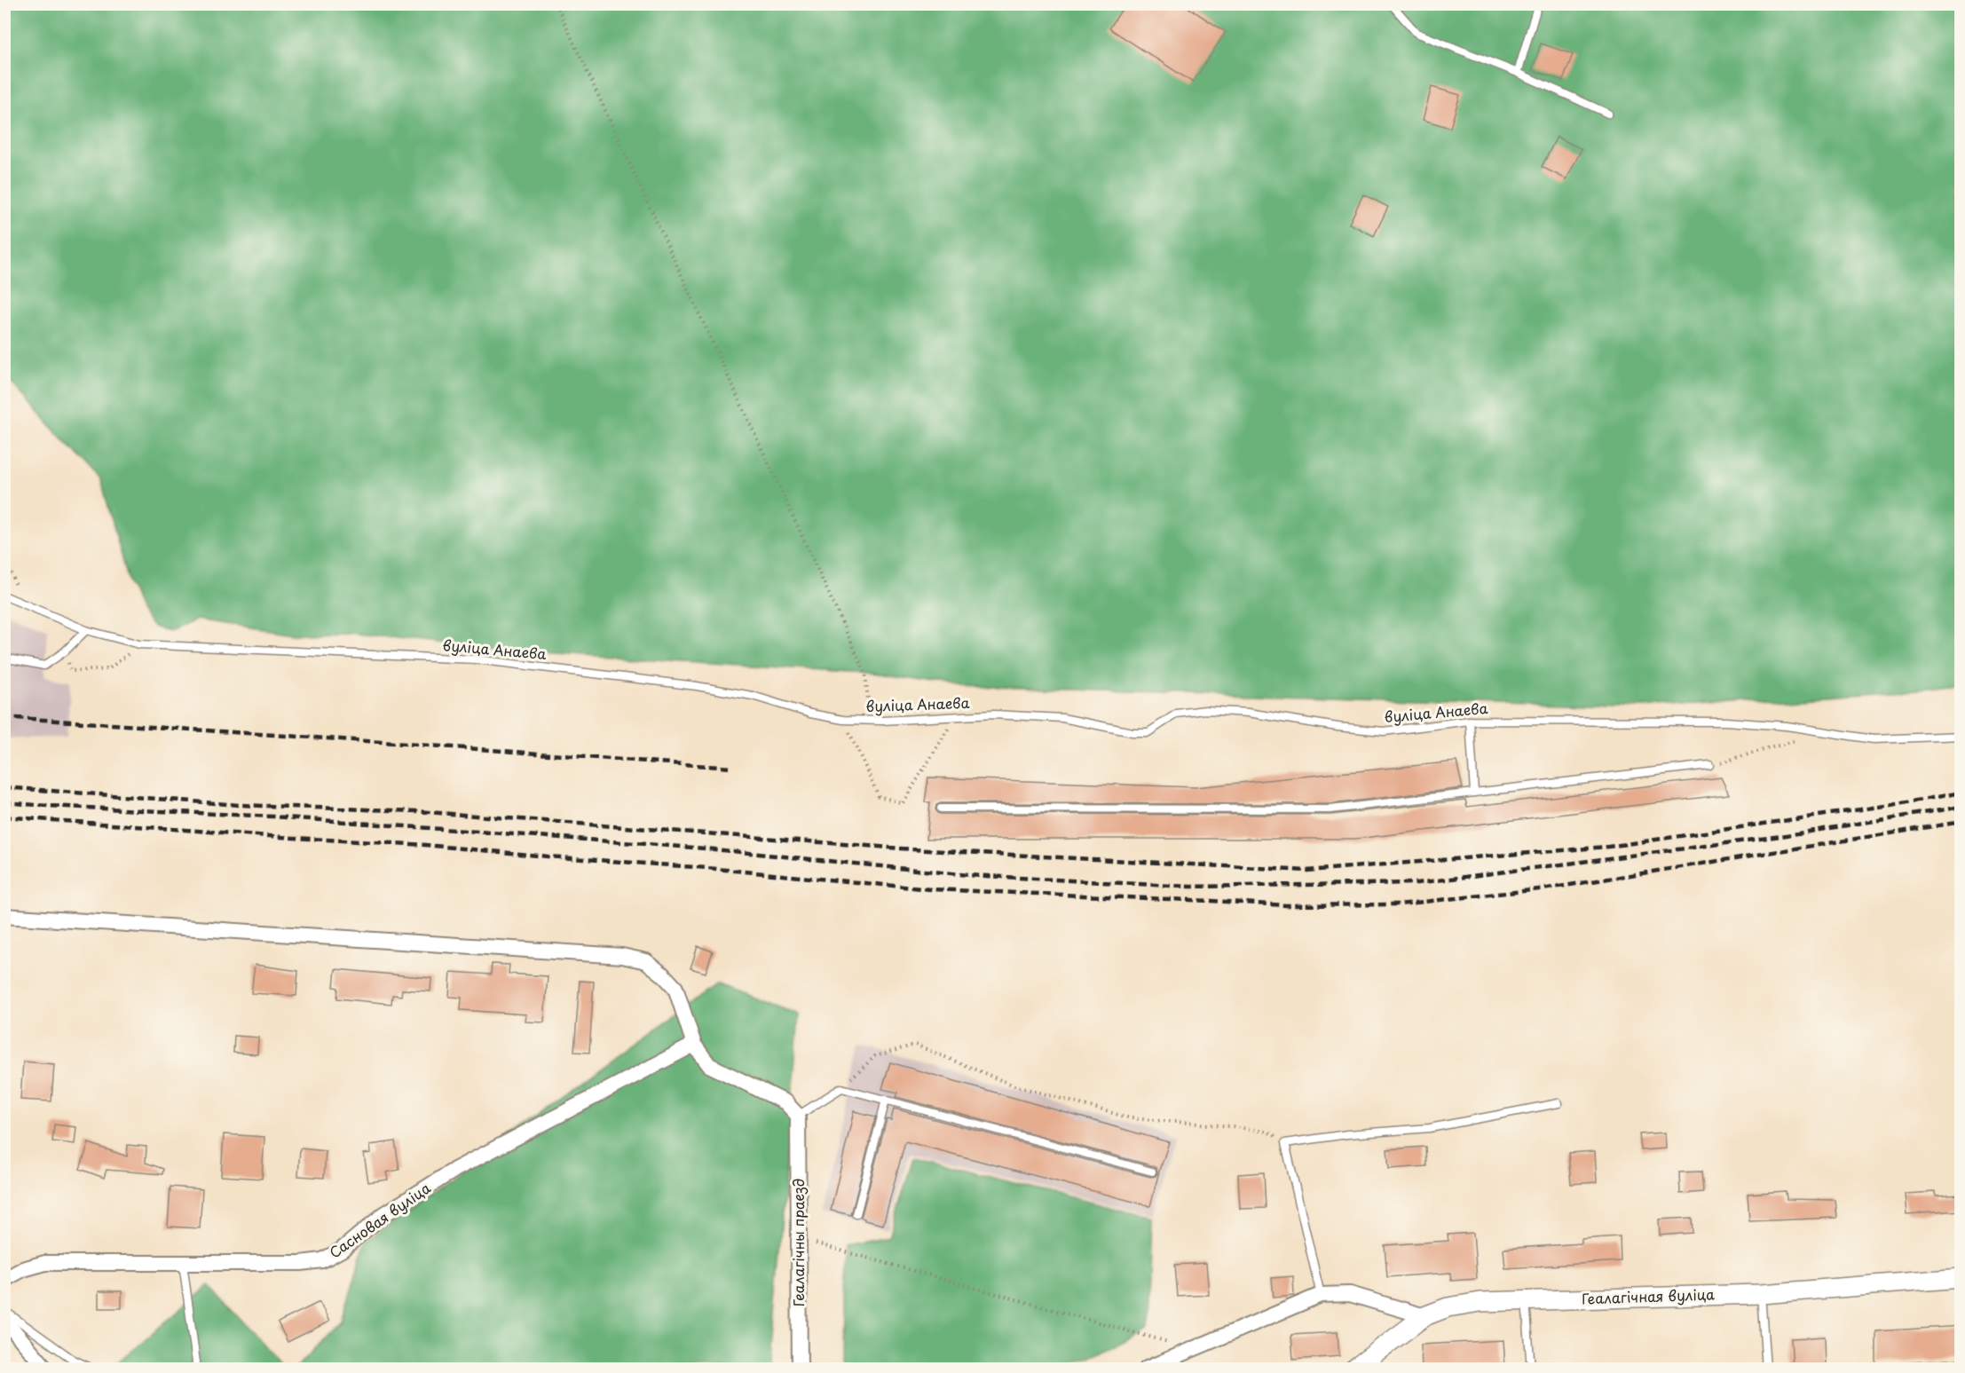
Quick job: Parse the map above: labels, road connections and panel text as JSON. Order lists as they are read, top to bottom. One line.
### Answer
{"streets":{"street":["Сасновая вуліца","Геалагічны праезд","Геалагічная вуліца"],"lane":["вуліца Анаева"]}}
